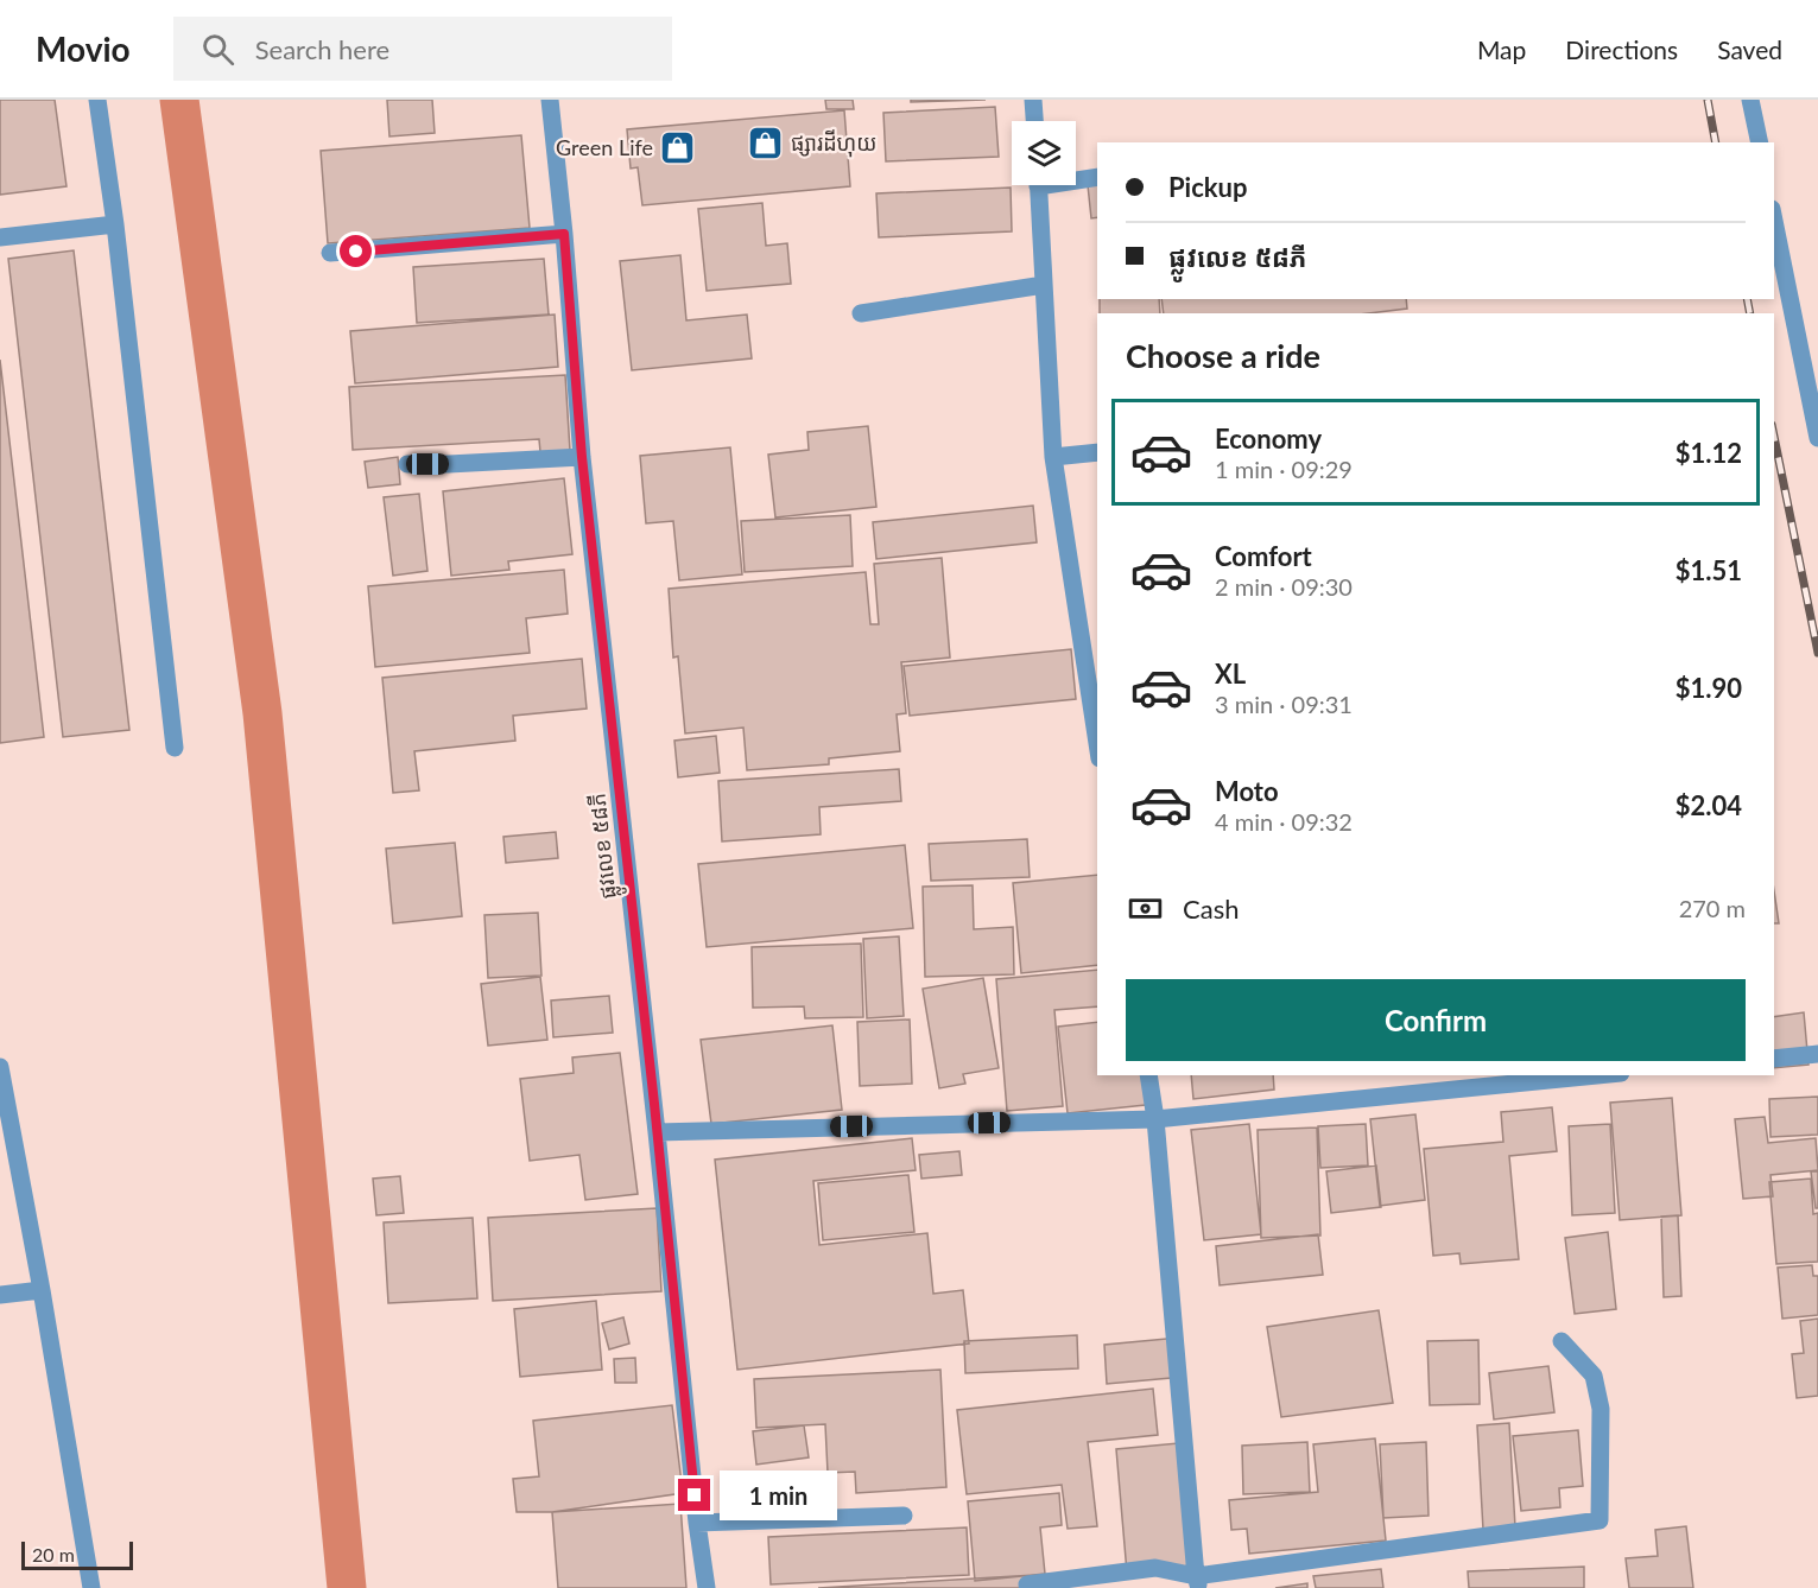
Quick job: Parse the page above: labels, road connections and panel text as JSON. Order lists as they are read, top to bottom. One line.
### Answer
{"streets":{"street":["ផ្លូវលេខ ៥៨ភី"]},"places":{"shop":["ផ្សារដីហុយ","Green Life"]},"scale_bar":"20 m","page":{"header":"Movio","search":"Search here","nav":["Map","Directions","Saved"],"banner":["Pickup","ផ្លូវលេខ ៥៨ភី"],"heading":"Choose a ride","list":[{"name":"Economy","note":"1 min · 09:29","value":"$1.12"},{"name":"Comfort","note":"2 min · 09:30","value":"$1.51"},{"name":"XL","note":"3 min · 09:31","value":"$1.90"},{"name":"Moto","note":"4 min · 09:32","value":"$2.04"}],"pay":["Cash","270 m"],"buttons":"Confirm","bubble":"1 min","scale":"20 m"}}
